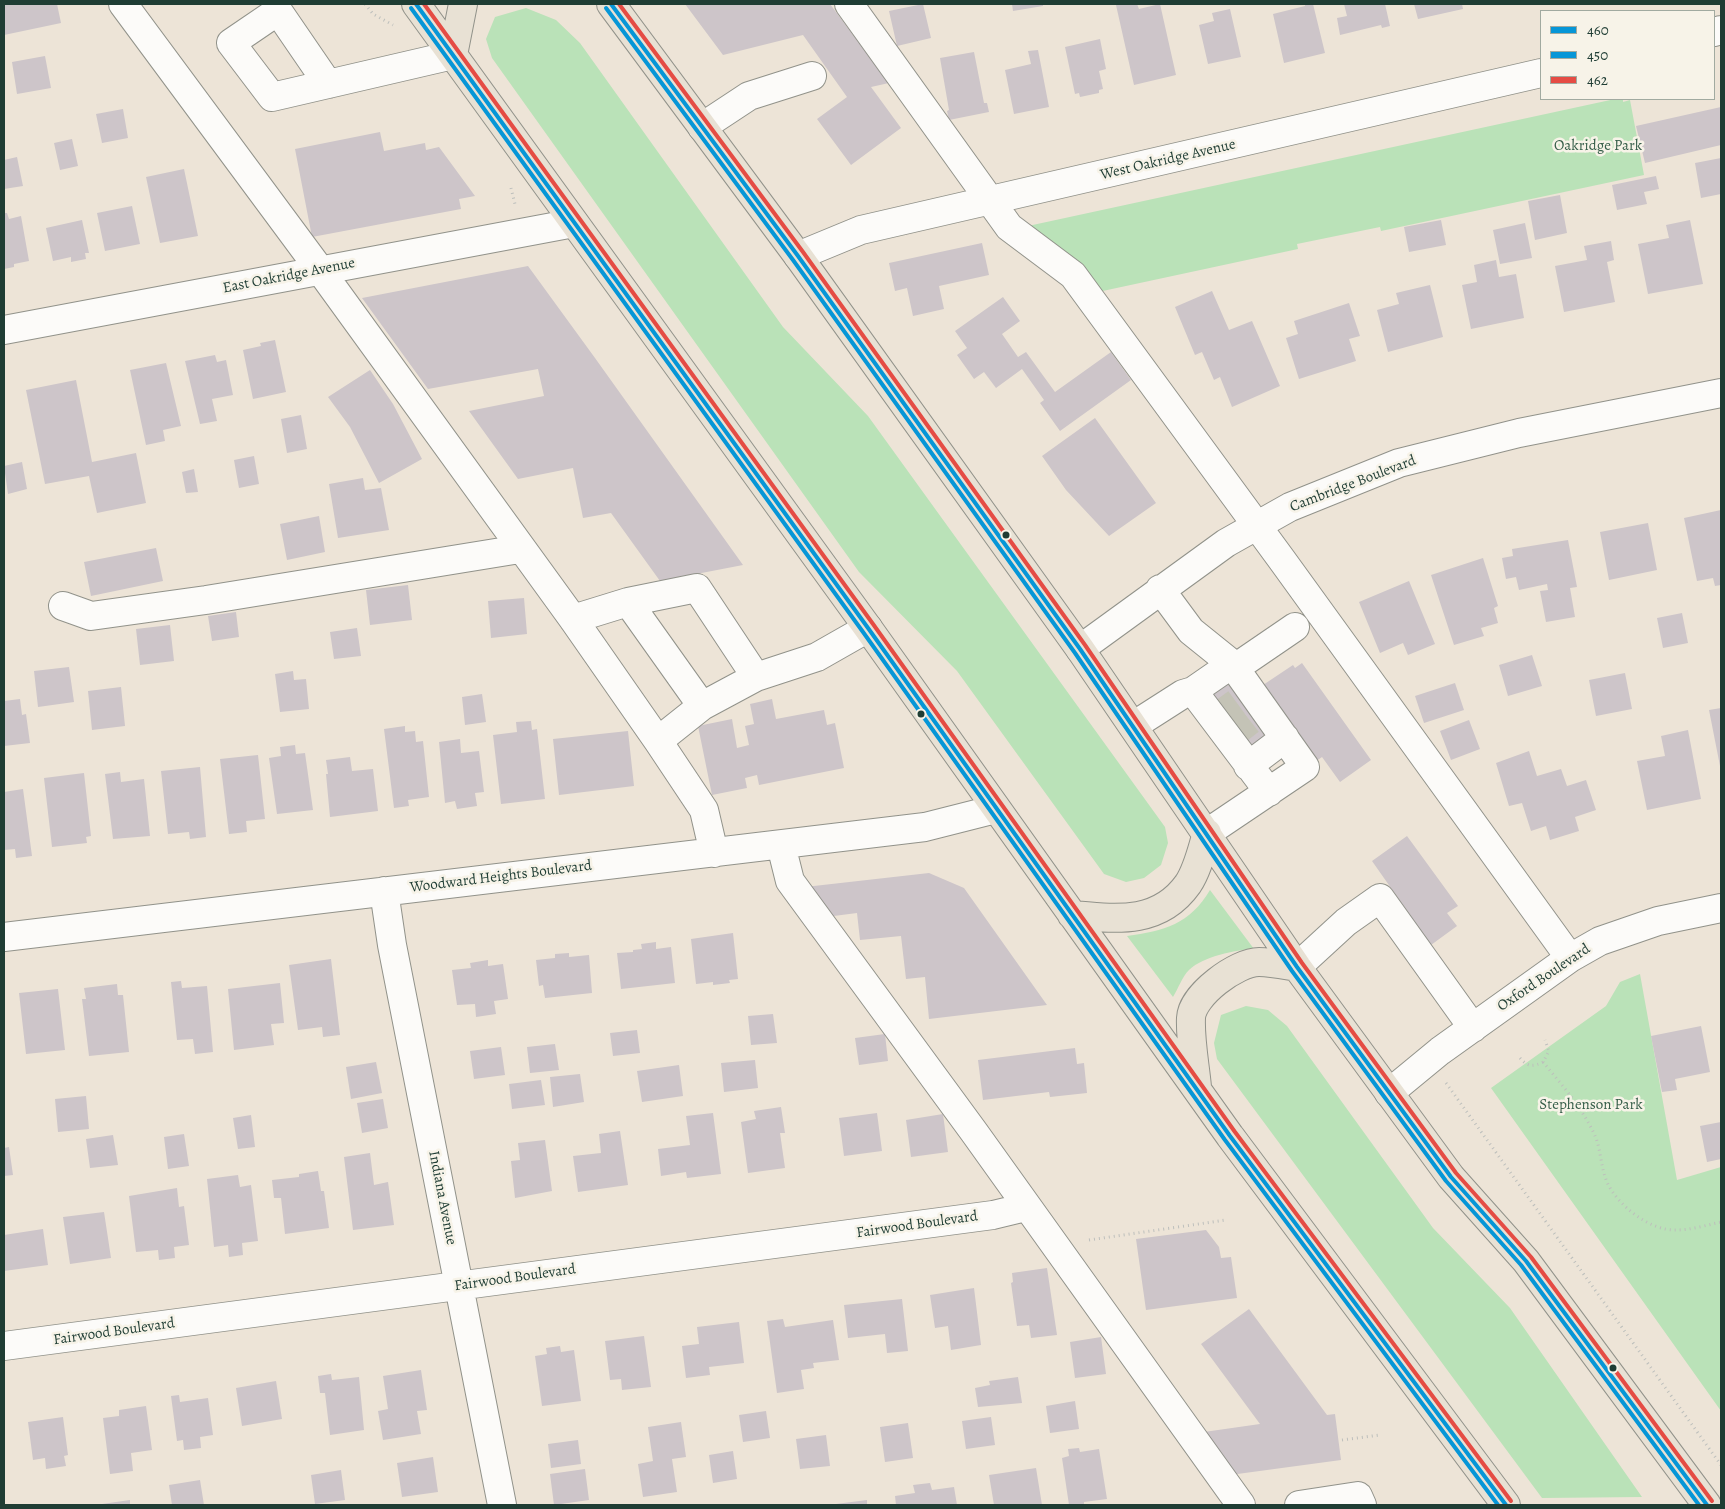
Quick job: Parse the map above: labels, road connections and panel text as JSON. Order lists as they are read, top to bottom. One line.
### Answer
{"streets":{"street":["West Oakridge Avenue","East Oakridge Avenue","Cambridge Boulevard","Woodward Heights Boulevard","Oxford Boulevard","Indiana Avenue","Fairwood Boulevard"]},"crossings":[["Woodward Heights Boulevard","Indiana Avenue"],["Indiana Avenue","Fairwood Boulevard"]],"parks":["Oakridge Park","Stephenson Park"],"lines":["transit line 460","transit line 462","transit line 450"],"legend":["460","450","462"]}
